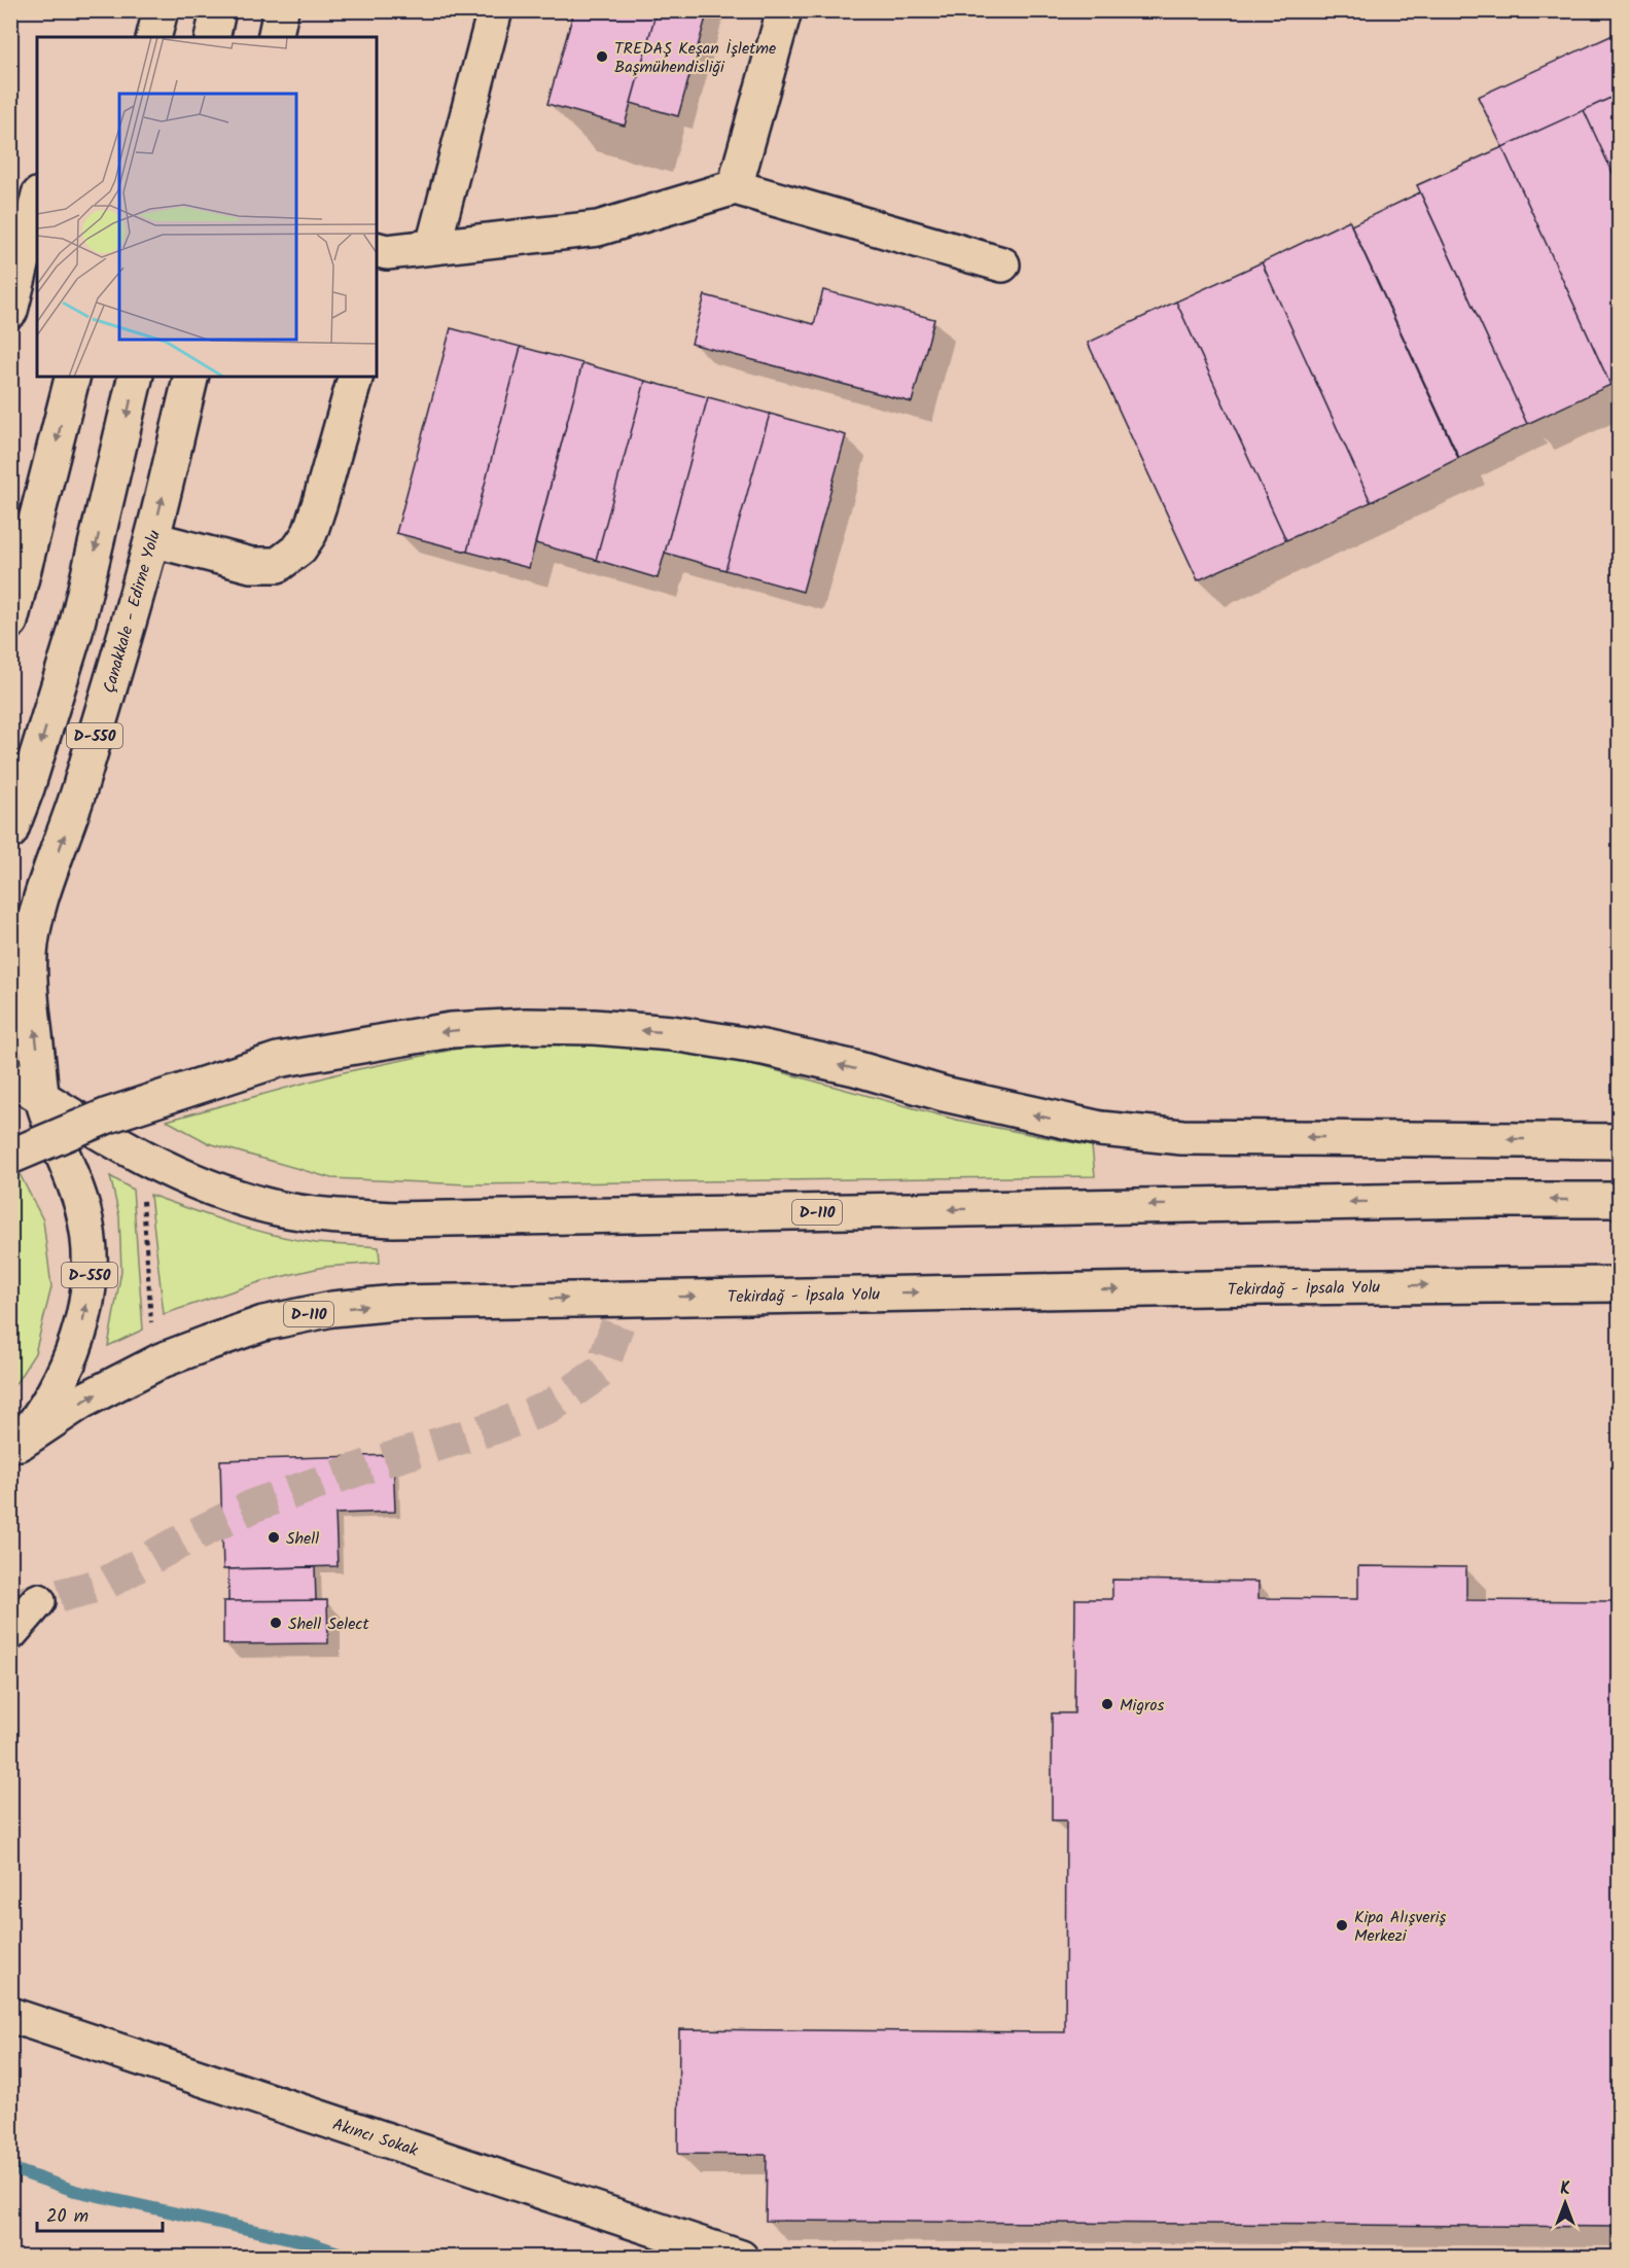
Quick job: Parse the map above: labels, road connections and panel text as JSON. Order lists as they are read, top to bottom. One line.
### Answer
{"streets":{"main road":["Çanakkale - Edirne Yolu","D-550","D-110","Tekirdağ - İpsala Yolu","Akıncı Sokak"]},"crossings":[["Çanakkale - Edirne Yolu","D-550"],["Çanakkale - Edirne Yolu","D-110"],["D-550","D-110"],["D-550","Tekirdağ - İpsala Yolu"]],"places":["TREDAŞ Keşan İşletme Başmühendisliği","Shell","Shell Select","Migros","Kipa Alışveriş Merkezi"],"scale_bar":"20 m","north":"top"}
